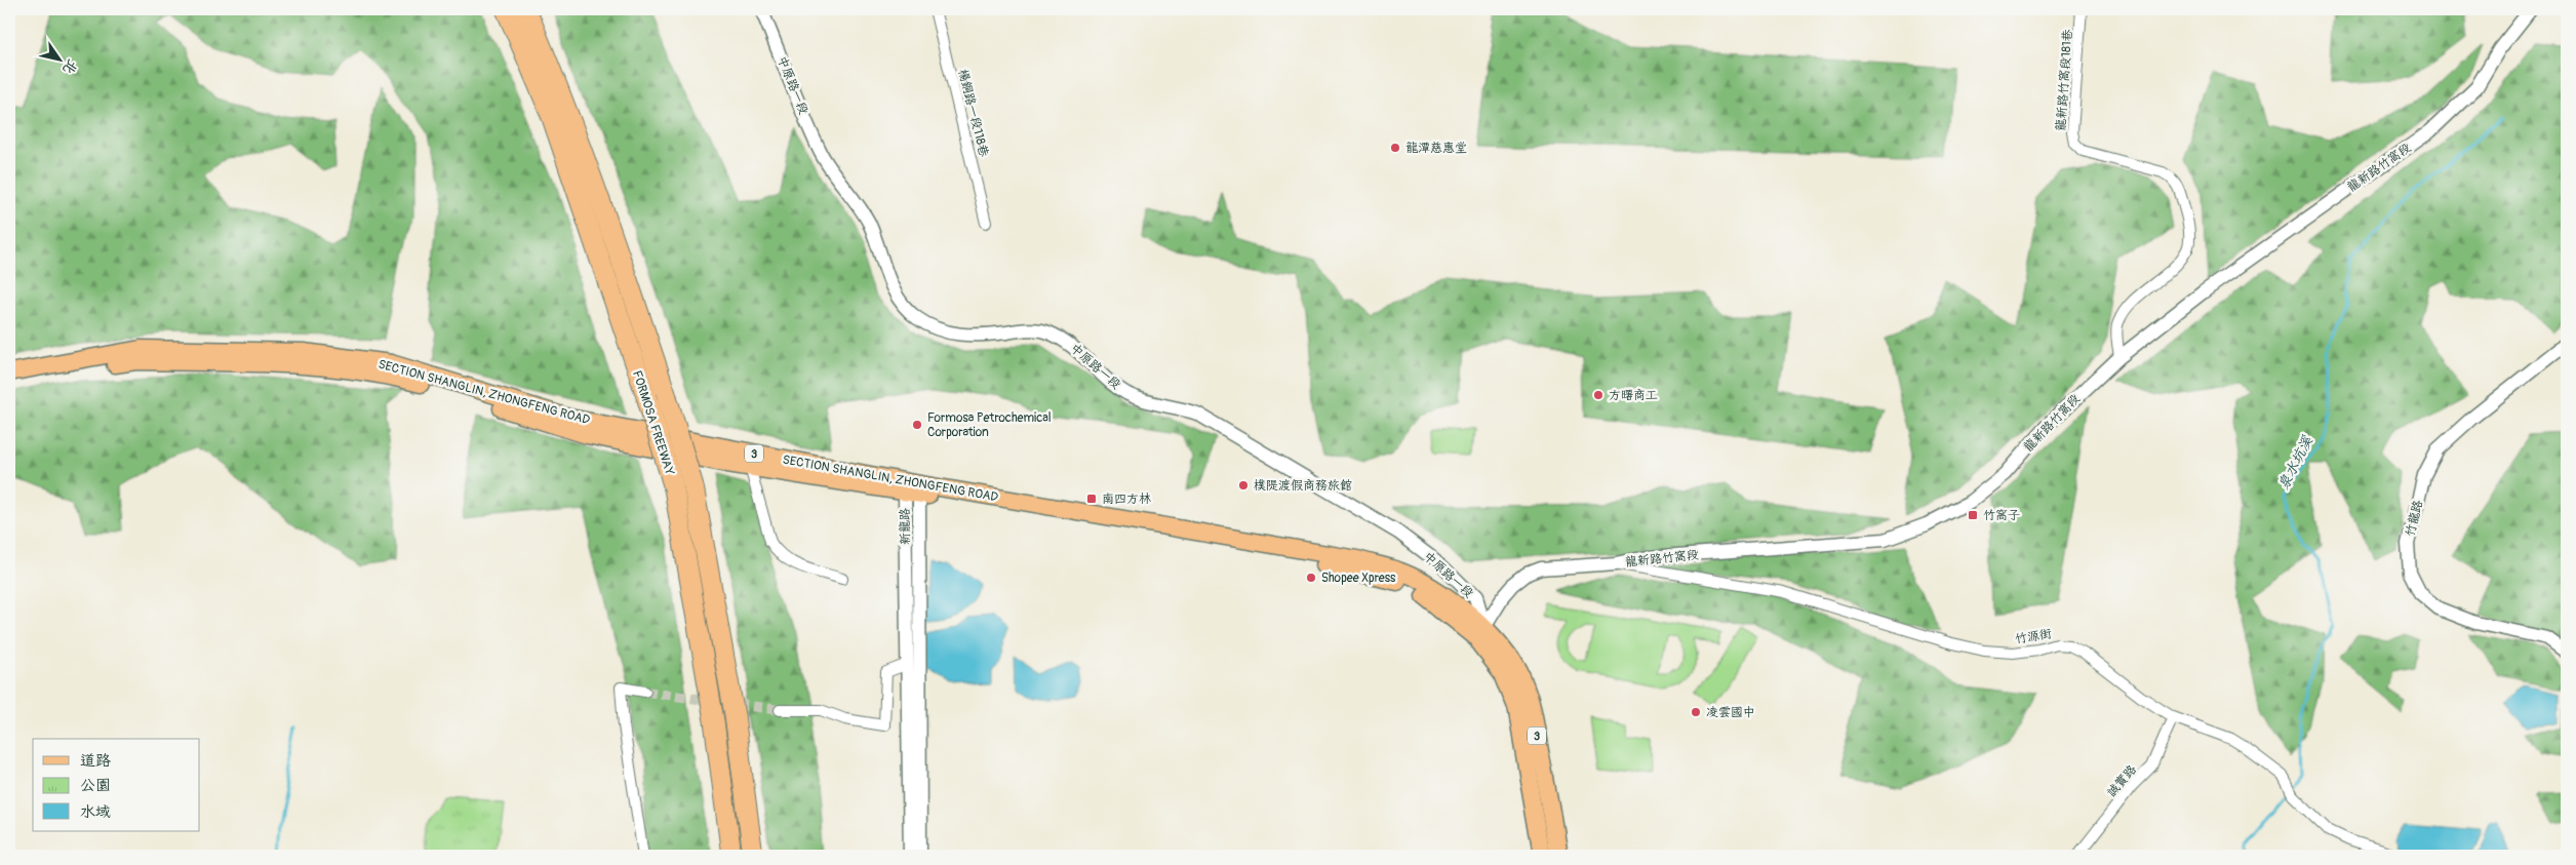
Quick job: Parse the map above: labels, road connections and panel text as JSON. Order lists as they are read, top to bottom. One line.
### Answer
{"streets":{"highway":["FORMOSA FREEWAY"],"main road":["SECTION SHANGLIN, ZHONGFENG ROAD","3"],"street":["龍新路竹窩段181巷","中原路一段","楊銅路一段118巷","龍新路竹窩段","竹龍路","新龍路","竹源街","誠實路"]},"crossings":[["龍新路竹窩段181巷","龍新路竹窩段"],["中原路一段","龍新路竹窩段"],["中原路一段","SECTION SHANGLIN, ZHONGFENG ROAD"],["中原路一段","3"],["龍新路竹窩段","SECTION SHANGLIN, ZHONGFENG ROAD"],["龍新路竹窩段","3"],["龍新路竹窩段","竹源街"],["SECTION SHANGLIN, ZHONGFENG ROAD","3"],["SECTION SHANGLIN, ZHONGFENG ROAD","新龍路"],["竹源街","誠實路"]],"water":["泉水坑溪"],"places":{"other":["龍潭慈惠堂","方曙商工","Formosa Petrochemical Corporation","樸隄渡假商務旅館","Shopee Xpress","凌雲國中"],"transit":["南四方林","竹窩子"]},"legend":["道路","公園","水域"],"north":"bottom right"}
